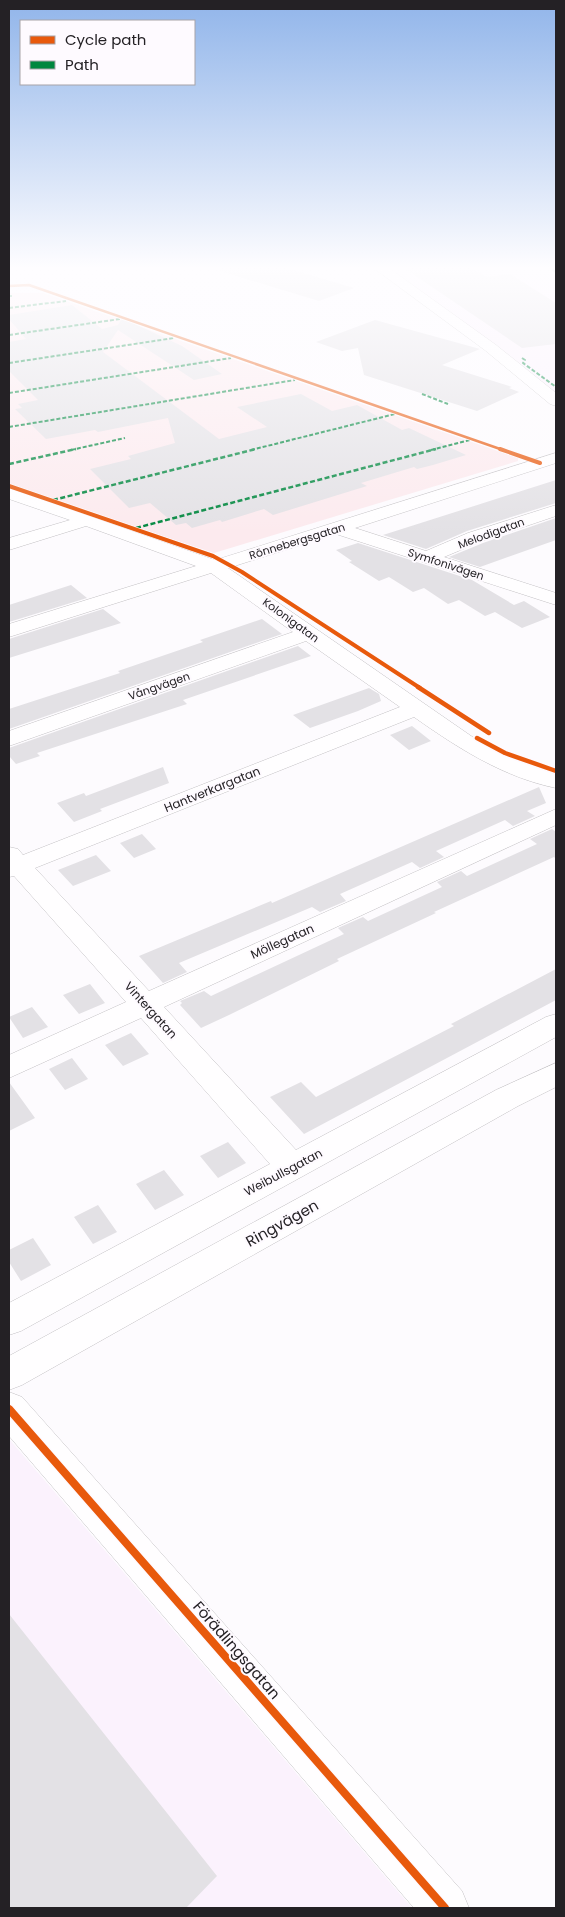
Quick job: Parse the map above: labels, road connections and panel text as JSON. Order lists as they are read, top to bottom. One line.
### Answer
{"streets":{"street":["Melodigatan","Rönnebergsgatan","Symfonivägen","Kolonigatan","Vångvägen","Hantverkargatan","Möllegatan","Vintergatan","Weibullsgatan","Ringvägen","Förädlingsgatan"]},"crossings":[["Melodigatan","Symfonivägen"],["Rönnebergsgatan","Symfonivägen"],["Rönnebergsgatan","Kolonigatan"],["Kolonigatan","Vångvägen"],["Kolonigatan","Hantverkargatan"],["Hantverkargatan","Vintergatan"],["Möllegatan","Vintergatan"],["Vintergatan","Weibullsgatan"]],"legend":["Cycle path","Path"]}
